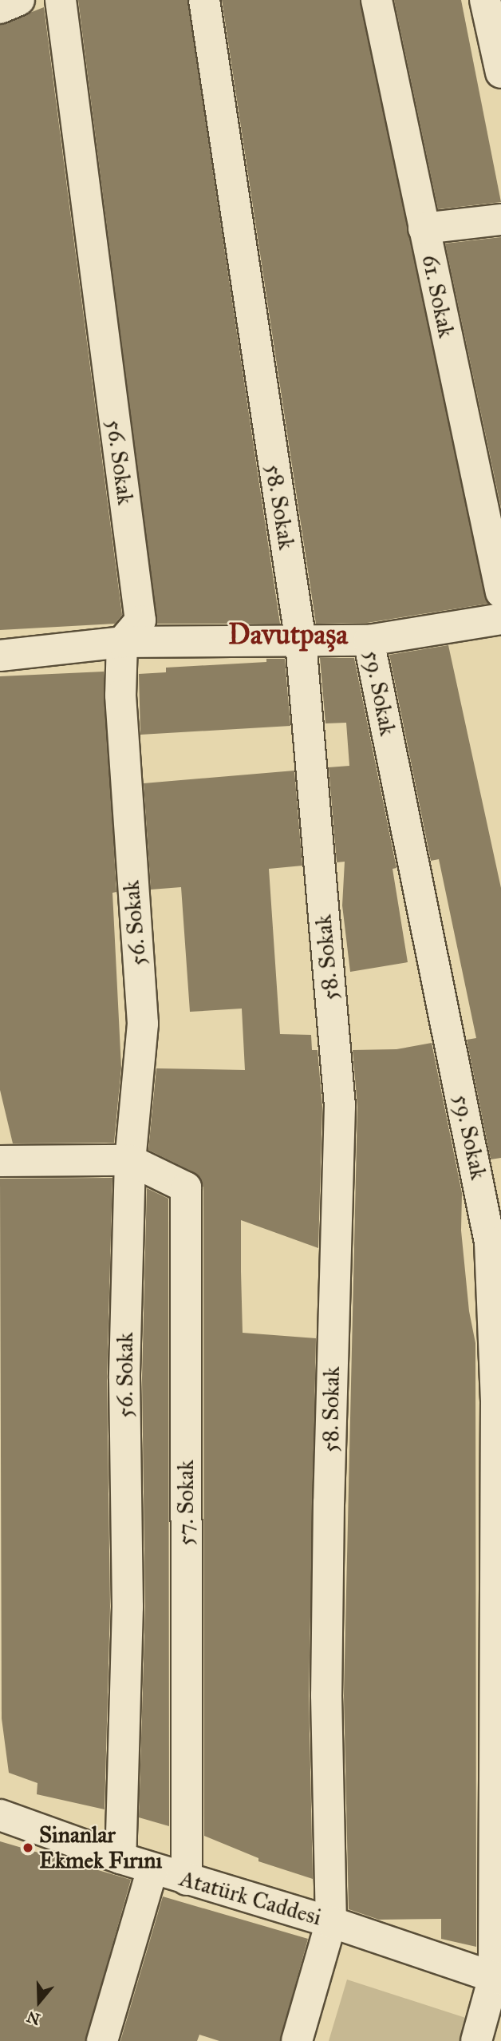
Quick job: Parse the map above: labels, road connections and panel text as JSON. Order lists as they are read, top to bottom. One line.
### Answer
{"streets":{"street":["61. Sokak","56. Sokak","58. Sokak","59. Sokak","57. Sokak","Atatürk Caddesi"]},"crossings":[["56. Sokak","57. Sokak"],["56. Sokak","Atatürk Caddesi"],["58. Sokak","Atatürk Caddesi"],["59. Sokak","Atatürk Caddesi"],["57. Sokak","Atatürk Caddesi"]],"districts":["Davutpaşa"],"places":["Sinanlar Ekmek Fırını"],"north":"bottom"}
